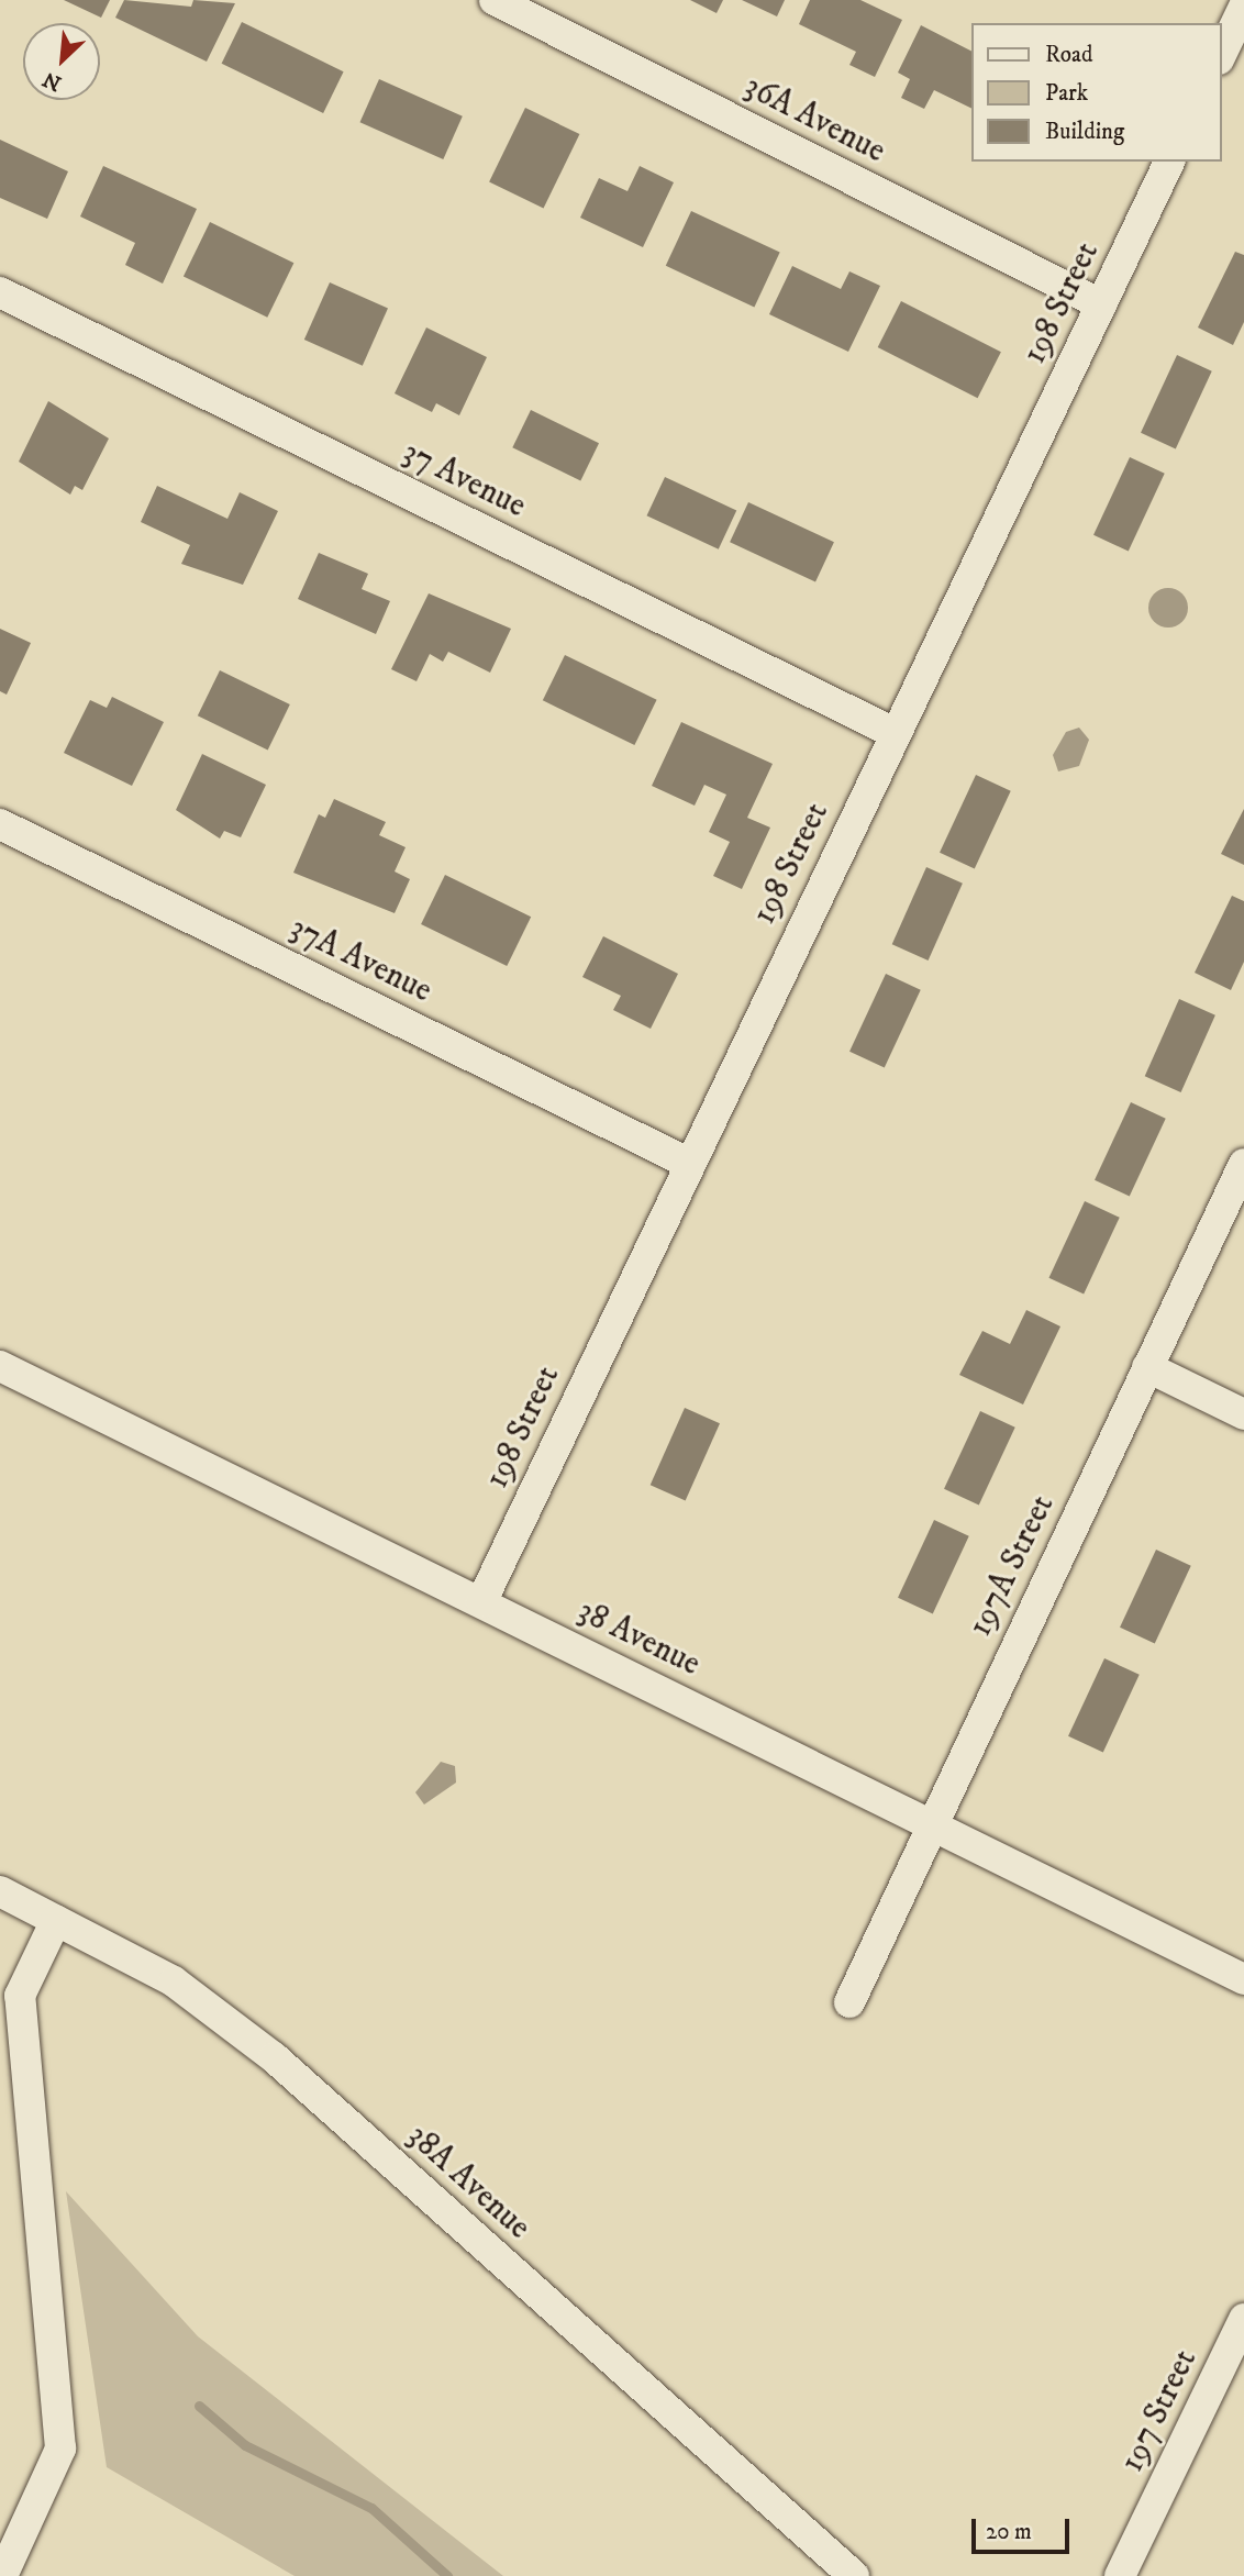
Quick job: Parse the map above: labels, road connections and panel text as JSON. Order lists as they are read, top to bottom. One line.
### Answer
{"streets":{"street":["36A Avenue","198 Street","37 Avenue","37A Avenue","197A Street","38 Avenue","38A Avenue","197 Street"]},"crossings":[["36A Avenue","198 Street"],["198 Street","37 Avenue"],["198 Street","37A Avenue"],["198 Street","38 Avenue"],["197A Street","38 Avenue"]],"legend":["Road","Park","Building"],"scale_bar":"20 m","north":"bottom left"}
